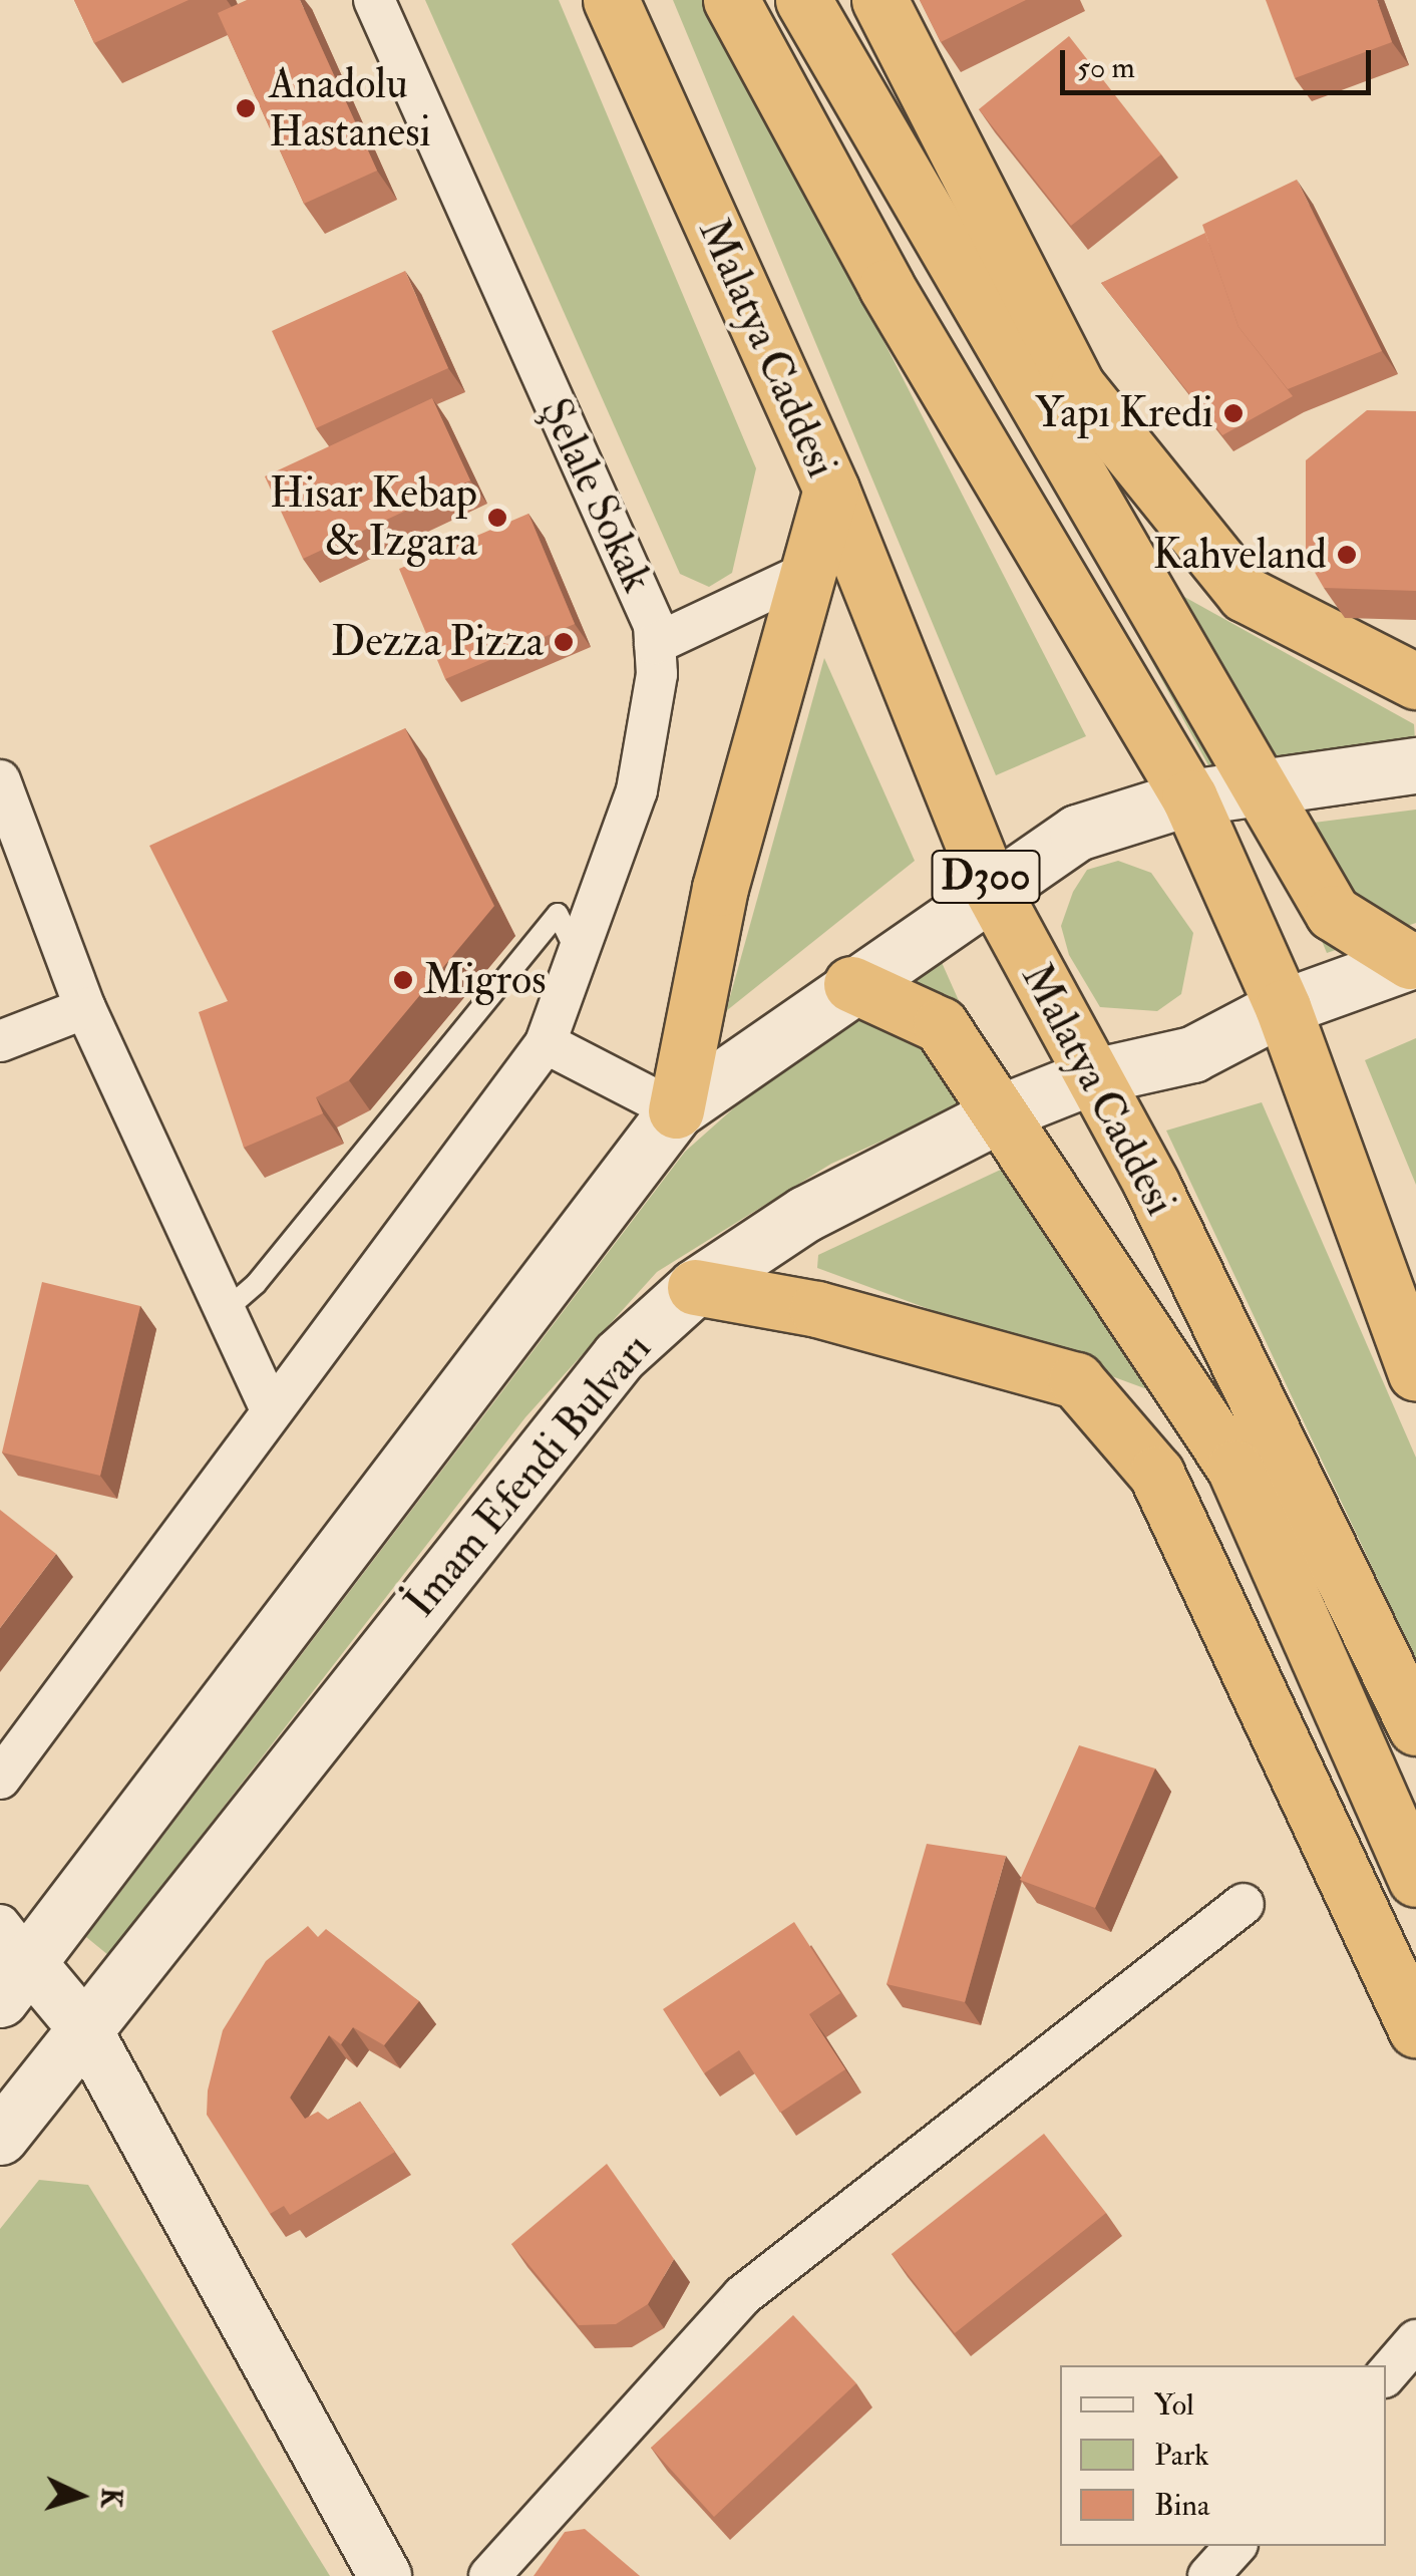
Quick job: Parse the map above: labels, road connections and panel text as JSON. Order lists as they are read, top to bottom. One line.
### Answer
{"streets":{"highway":["Malatya Caddesi","D300"],"main road":["İmam Efendi Bulvarı"],"street":["Şelale Sokak"]},"crossings":[["Malatya Caddesi","İmam Efendi Bulvarı"]],"places":["Anadolu Hastanesi","Yapı Kredi","Hisar Kebap & Izgara","Kahveland","Dezza Pizza","Migros"],"legend":["Yol","Park","Bina"],"scale_bar":"50 m","north":"right"}
